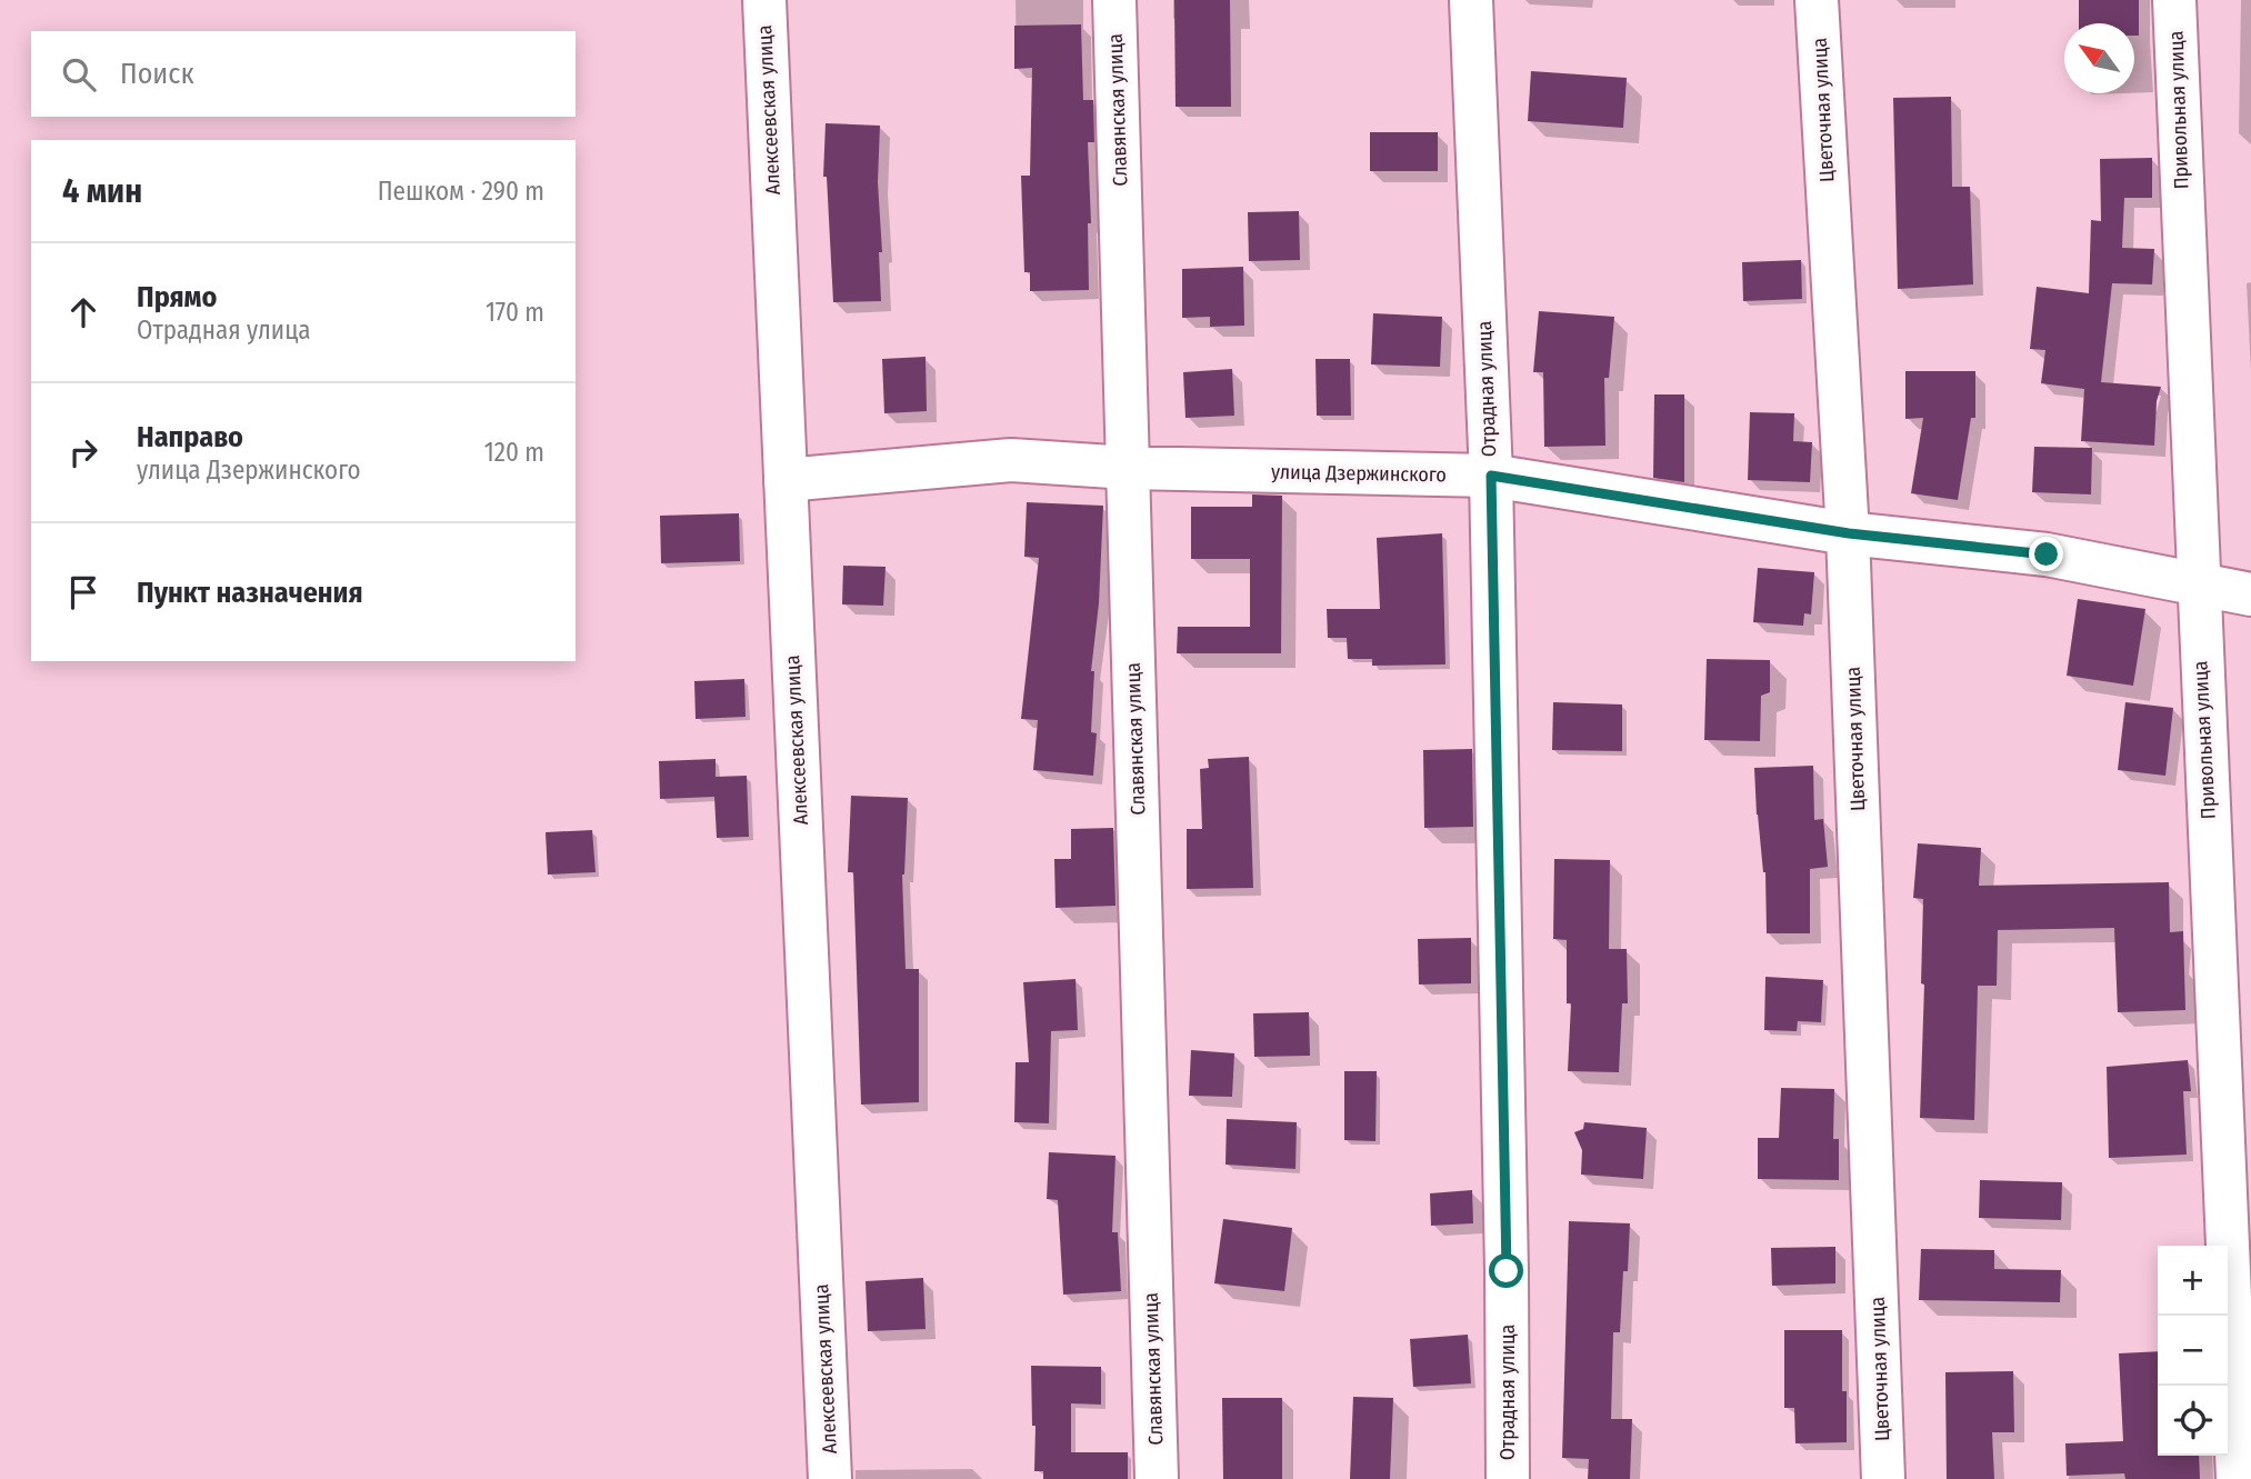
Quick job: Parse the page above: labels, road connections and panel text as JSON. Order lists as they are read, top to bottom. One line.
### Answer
{"streets":{"street":["Алексеевская улица","Славянская улица","Цветочная улица","Привольная улица","Отрадная улица","улица Дзержинского"]},"crossings":[["Алексеевская улица","улица Дзержинского"],["Славянская улица","улица Дзержинского"],["Цветочная улица","улица Дзержинского"],["Привольная улица","улица Дзержинского"],["Отрадная улица","улица Дзержинского"]],"north":"top left","page":{"search":"Поиск","heading":["4 мин","Пешком · 290 m"],"list":[["Прямо","Отрадная улица","170 m"],["Направо","улица Дзержинского","120 m"],"Пункт назначения"],"map_buttons":["+","−"]}}
